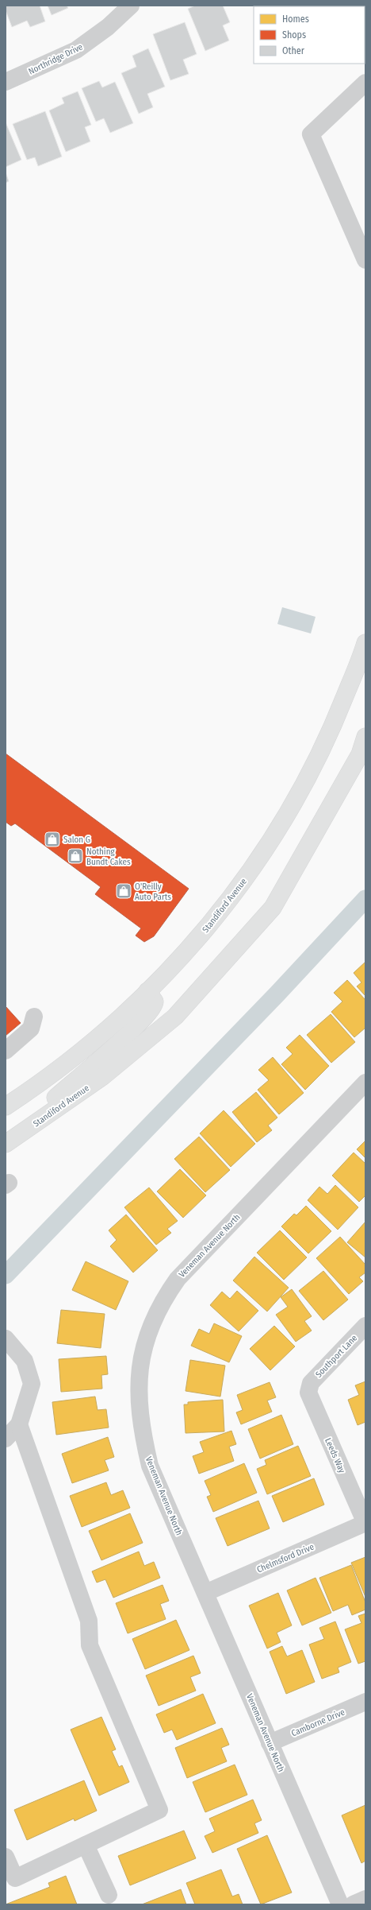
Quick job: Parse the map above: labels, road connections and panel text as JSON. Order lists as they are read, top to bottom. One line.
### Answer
{"streets":{"main road":["Standiford Avenue"],"street":["Northridge Drive","Veneman Avenue North","Southport Lane","Leeds Way","Chelmsford Drive","Camborne Drive"]},"crossings":[["Veneman Avenue North","Chelmsford Drive"],["Veneman Avenue North","Camborne Drive"],["Southport Lane","Leeds Way"],["Leeds Way","Chelmsford Drive"]],"places":{"shop":["Salon G","Nothing Bundt Cakes","O'Reilly Auto Parts"]},"legend":["Homes","Shops","Other"]}
